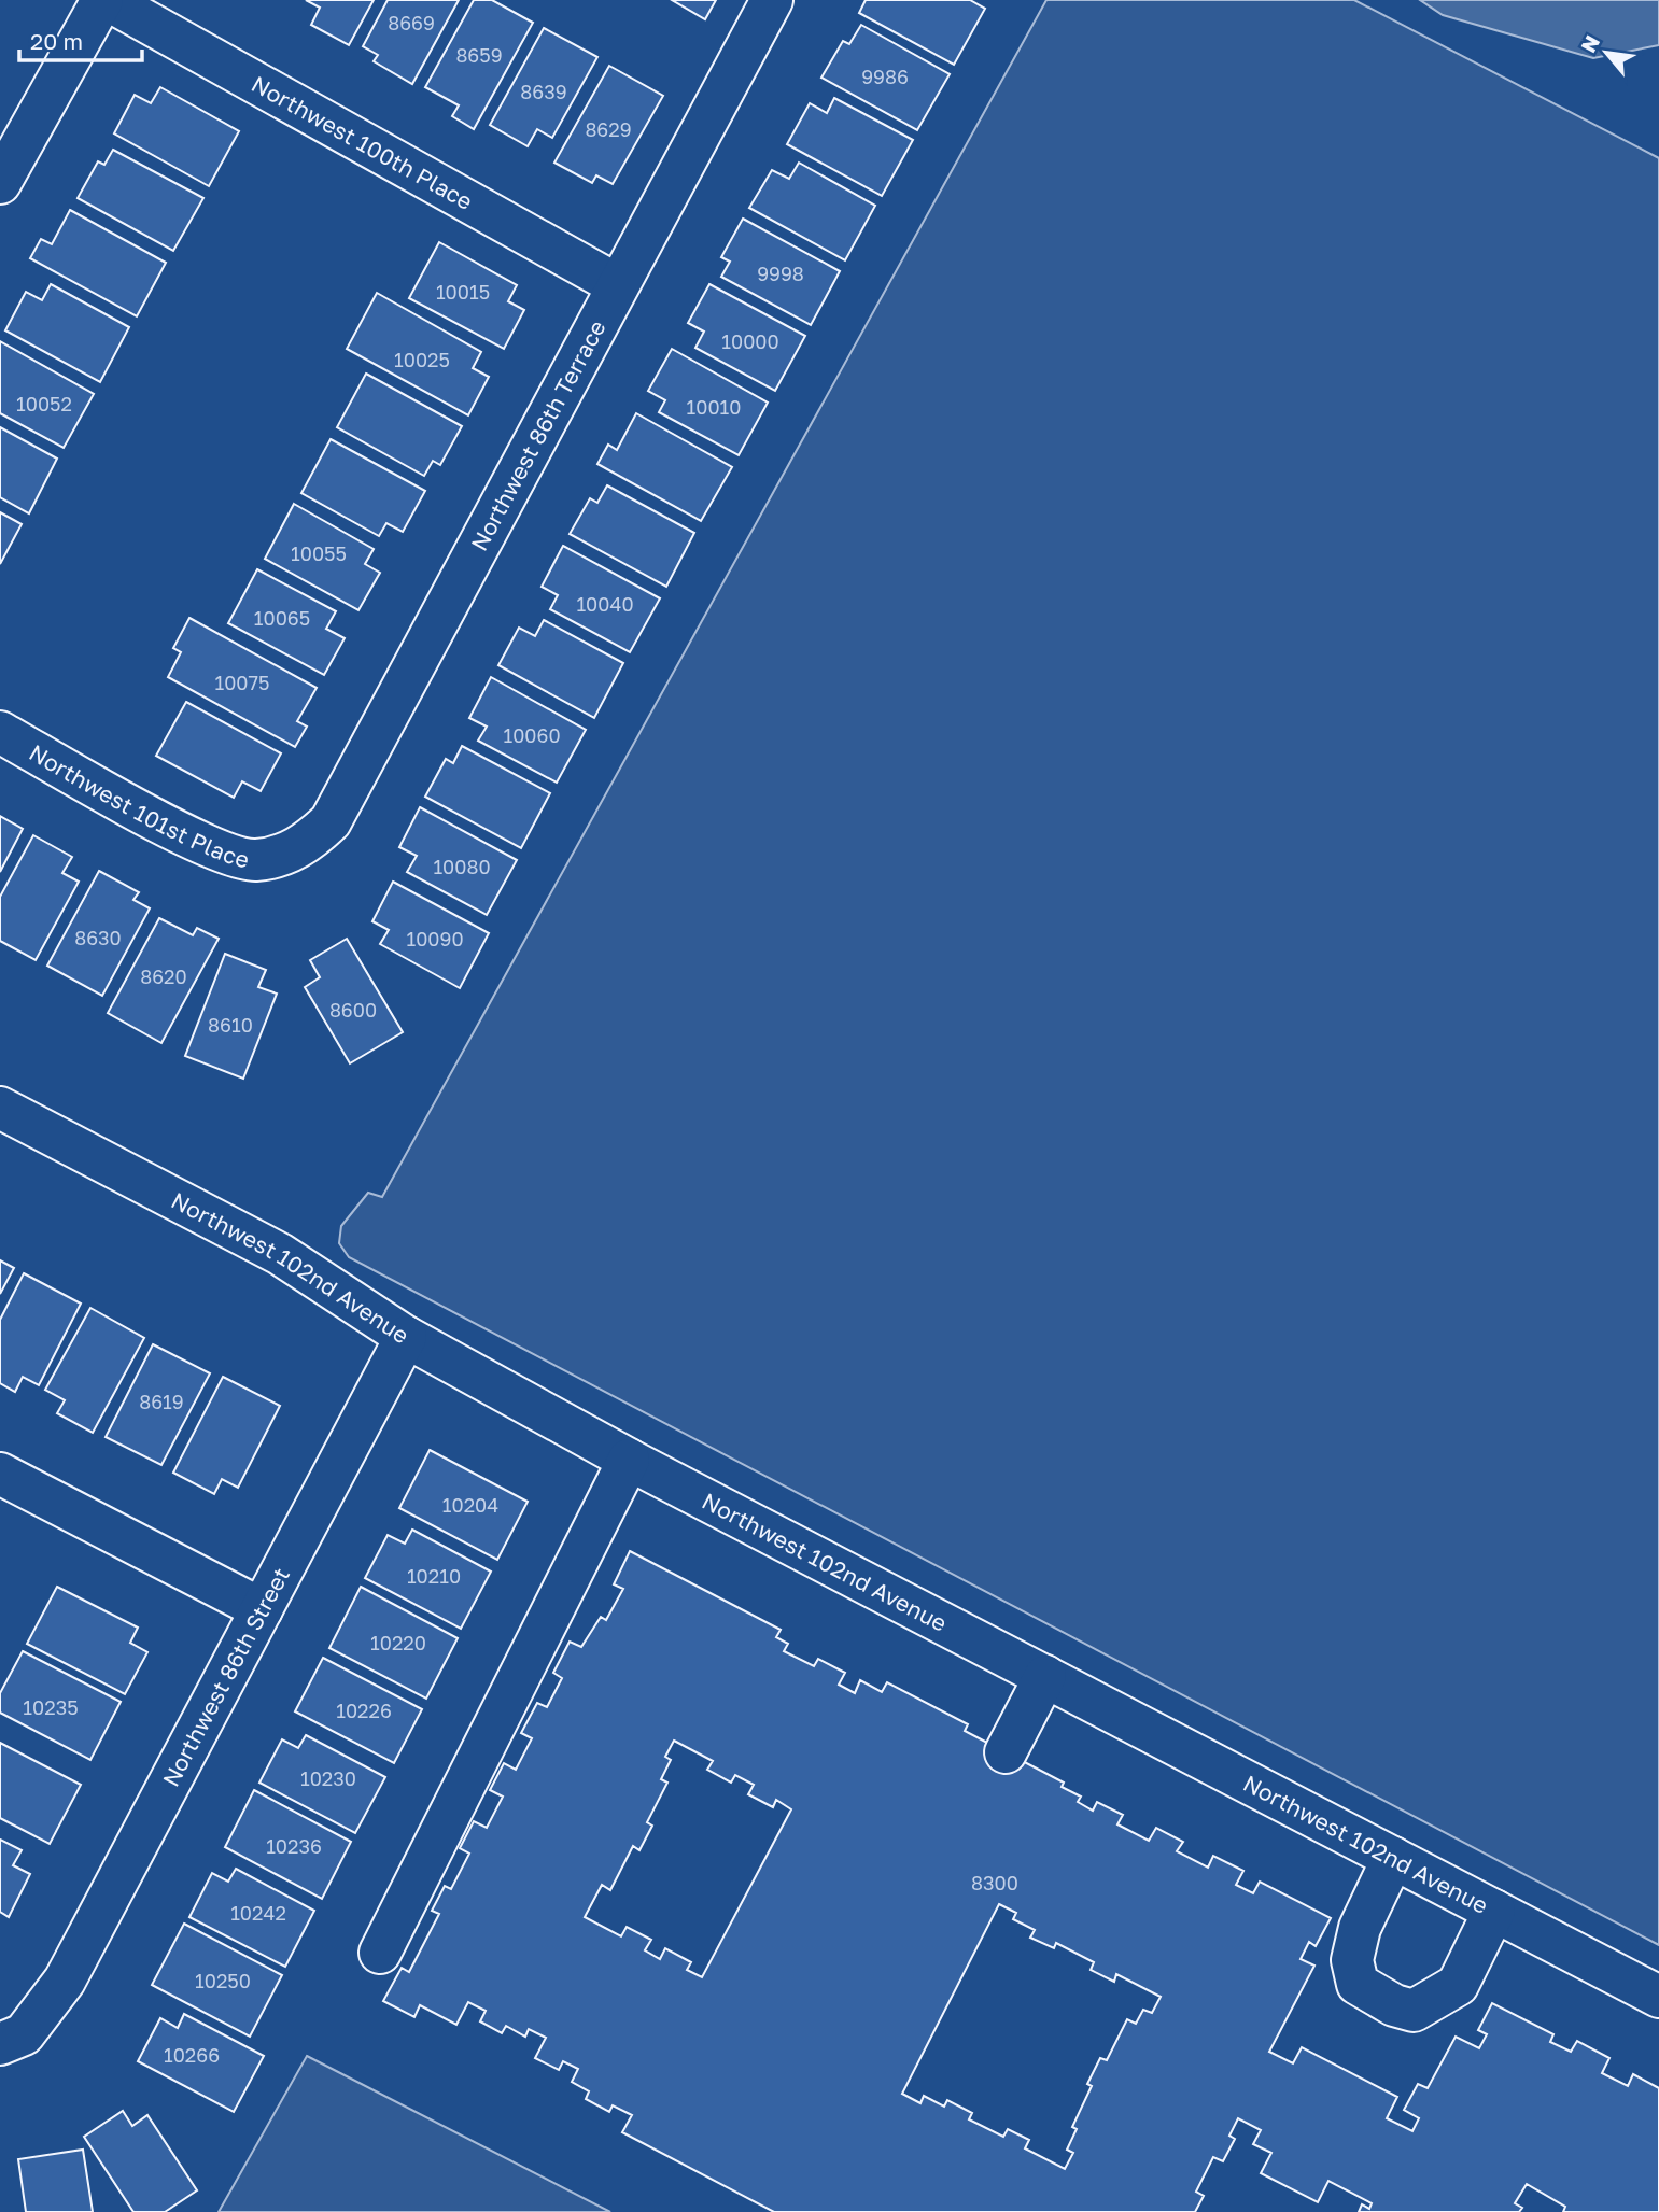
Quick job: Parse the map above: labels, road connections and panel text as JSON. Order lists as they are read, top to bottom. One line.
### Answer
{"streets":{"street":["Northwest 100th Place","Northwest 86th Terrace","Northwest 101st Place","Northwest 102nd Avenue","Northwest 86th Street"]},"crossings":[["Northwest 100th Place","Northwest 86th Terrace"],["Northwest 86th Terrace","Northwest 101st Place"],["Northwest 102nd Avenue","Northwest 86th Street"]],"house_numbers":["8669","8659","9986","8639","8629","9998","10015","10000","10025","10052","10010","10055","10040","10065","10075","10060","10080","8630","10090","8620","8600","8610","8619","10204","10210","10220","10235","10226","10230","10236","8300","10242","10250","10266"],"scale_bar":"20 m","north":"top left"}
